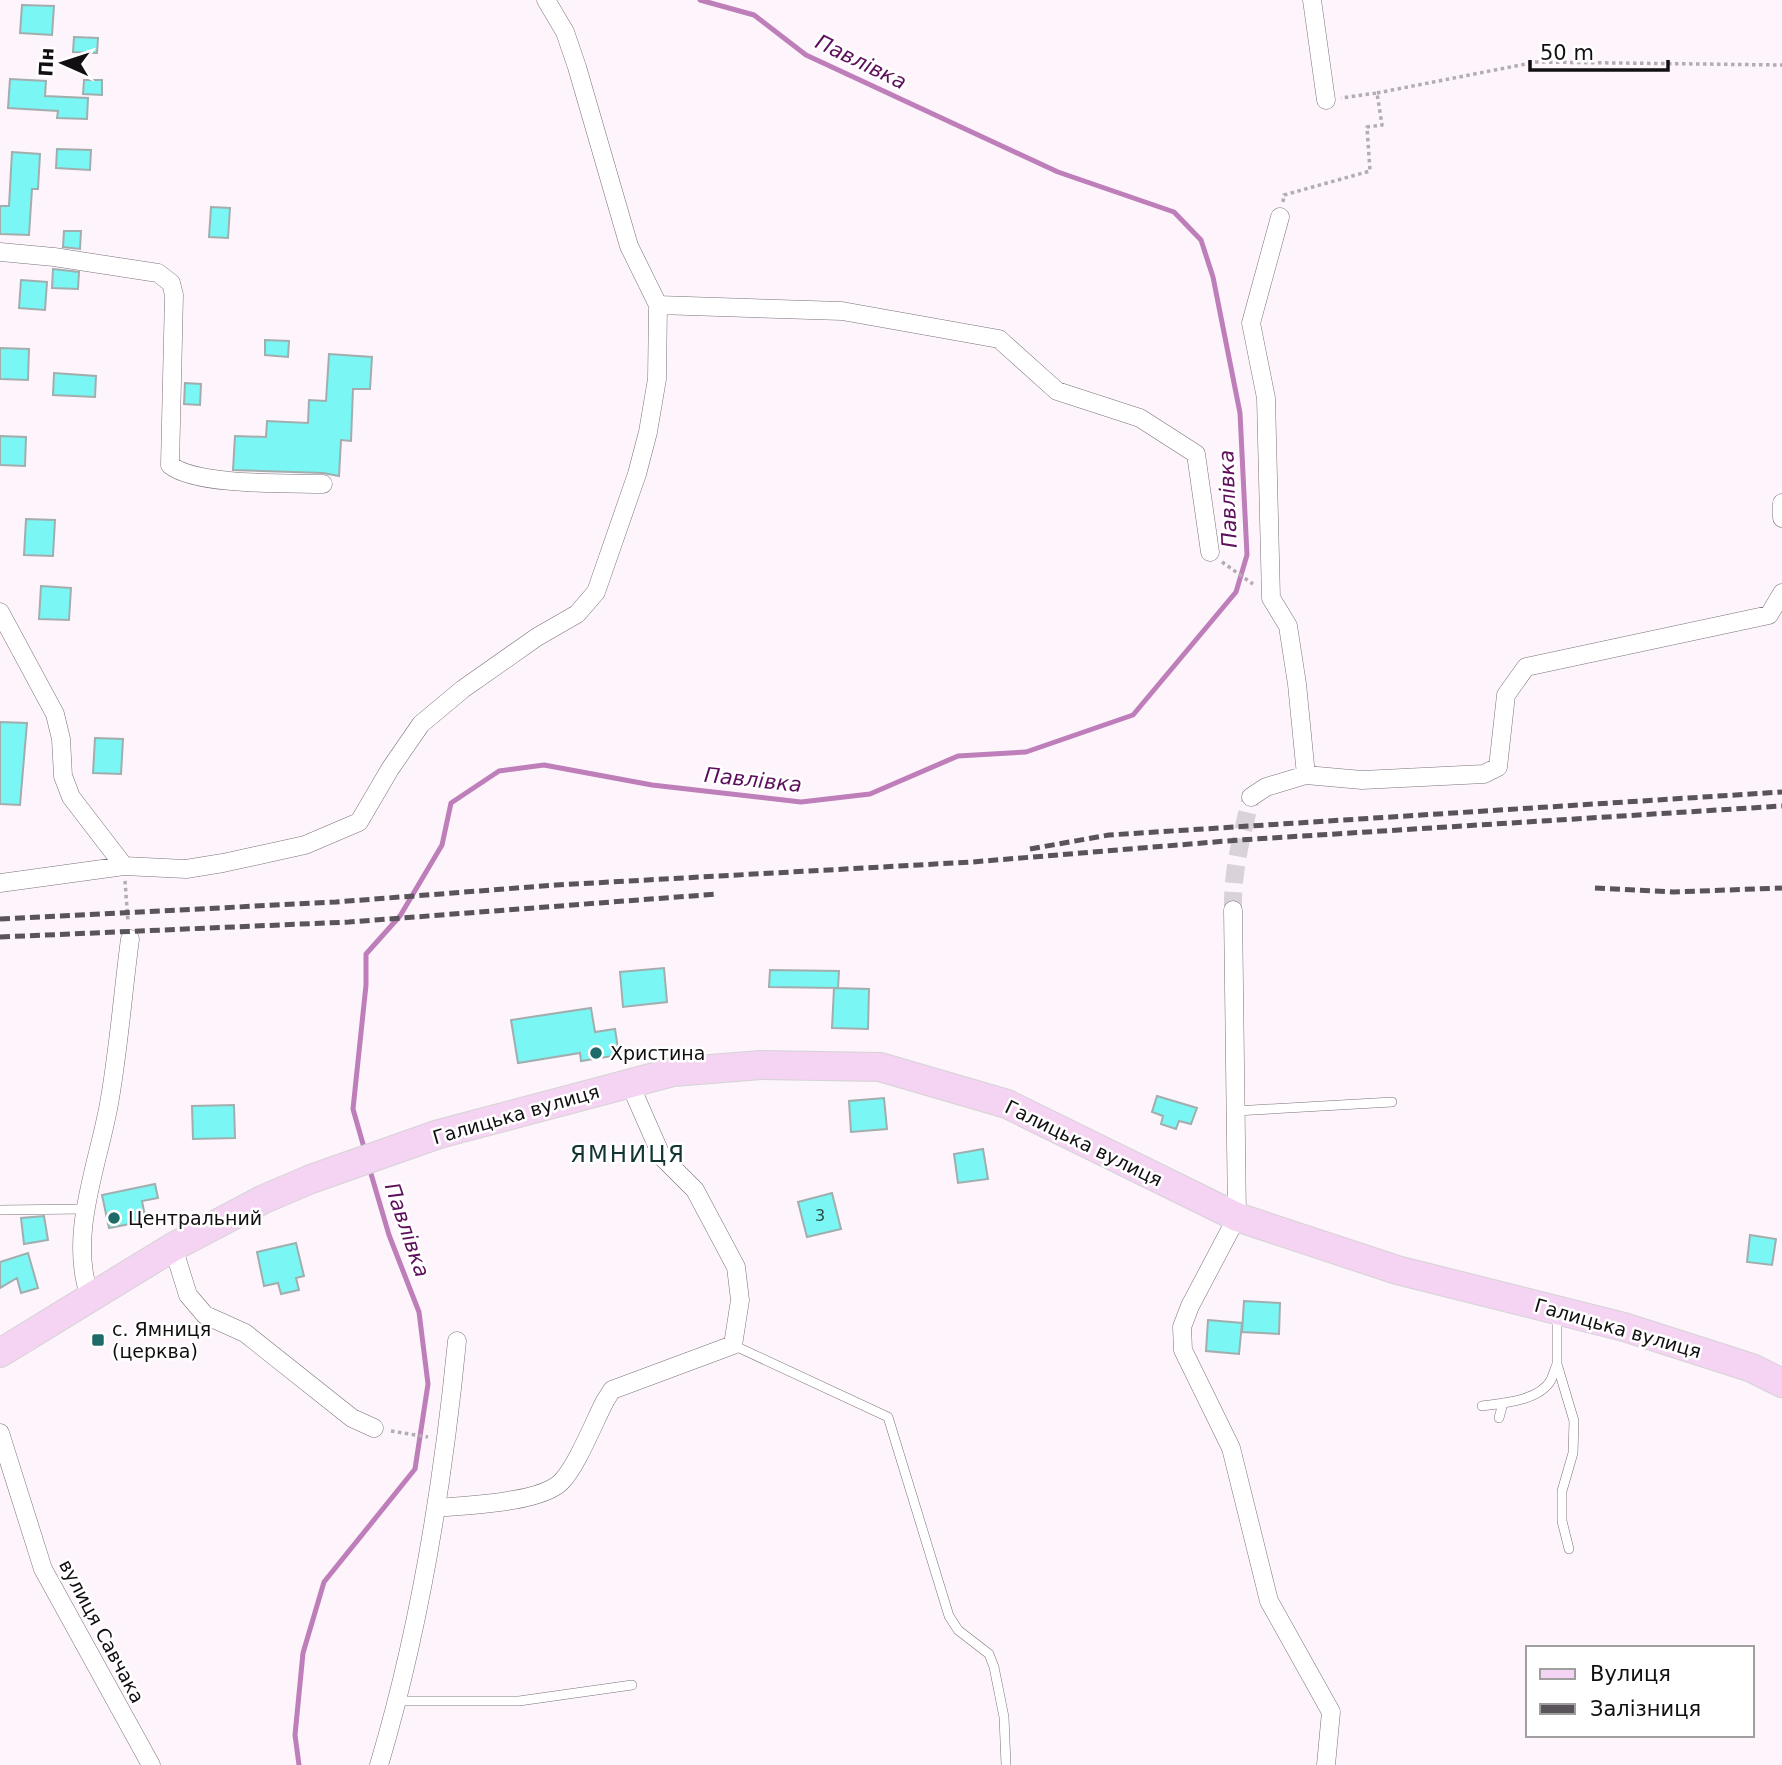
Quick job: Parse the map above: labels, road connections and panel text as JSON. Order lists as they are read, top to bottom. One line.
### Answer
{"streets":{"main road":["Галицька вулиця"],"street":["вулиця Савчака"]},"districts":["ЯМНИЦЯ"],"water":["Павлівка"],"places":{"other":["Христина","Центральний"],"transit":["с. Ямниця (церква)"]},"house_numbers":["3"],"legend":["Вулиця","Залізниця"],"scale_bar":"50 m","north":"left"}
